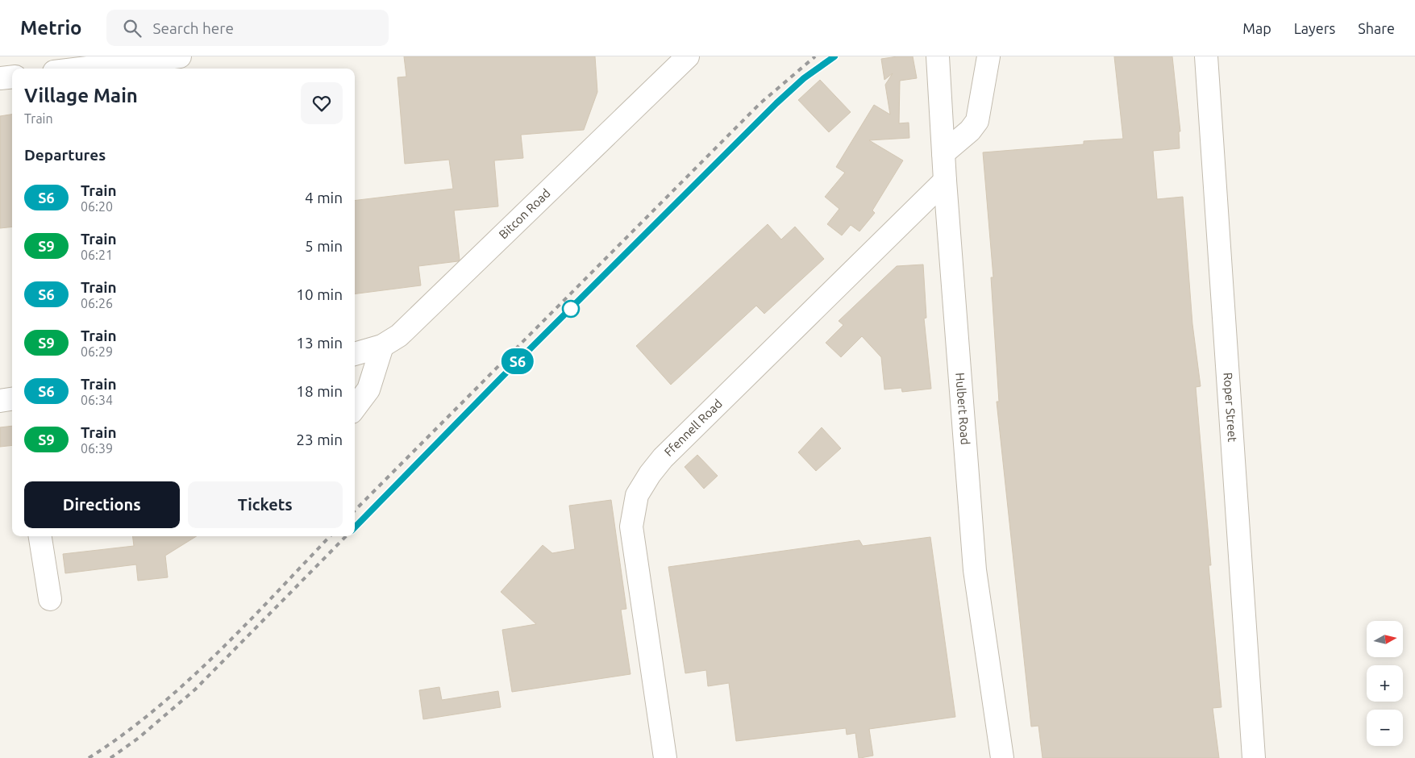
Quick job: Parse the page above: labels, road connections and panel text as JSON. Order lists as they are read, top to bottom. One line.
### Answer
{"streets":{"street":["Bitcon Road","Roper Street","Hulbert Road","Ffennell Road"]},"crossings":[["Hulbert Road","Ffennell Road"]],"north":"right","page":{"header":"Metrio","search":"Search here","nav":["Map","Layers","Share"],"on_map":"S6","heading":[["Village Main","Train"],"Departures"],"list":[{"mark":"S6","name":"Train","note":"06:20","value":"4 min"},{"mark":"S9","name":"Train","note":"06:21","value":"5 min"},{"mark":"S6","name":"Train","note":"06:26","value":"10 min"},{"mark":"S9","name":"Train","note":"06:29","value":"13 min"},{"mark":"S6","name":"Train","note":"06:34","value":"18 min"},{"mark":"S9","name":"Train","note":"06:39","value":"23 min"}],"buttons":["Directions","Tickets"],"map_buttons":["+","−"]}}
